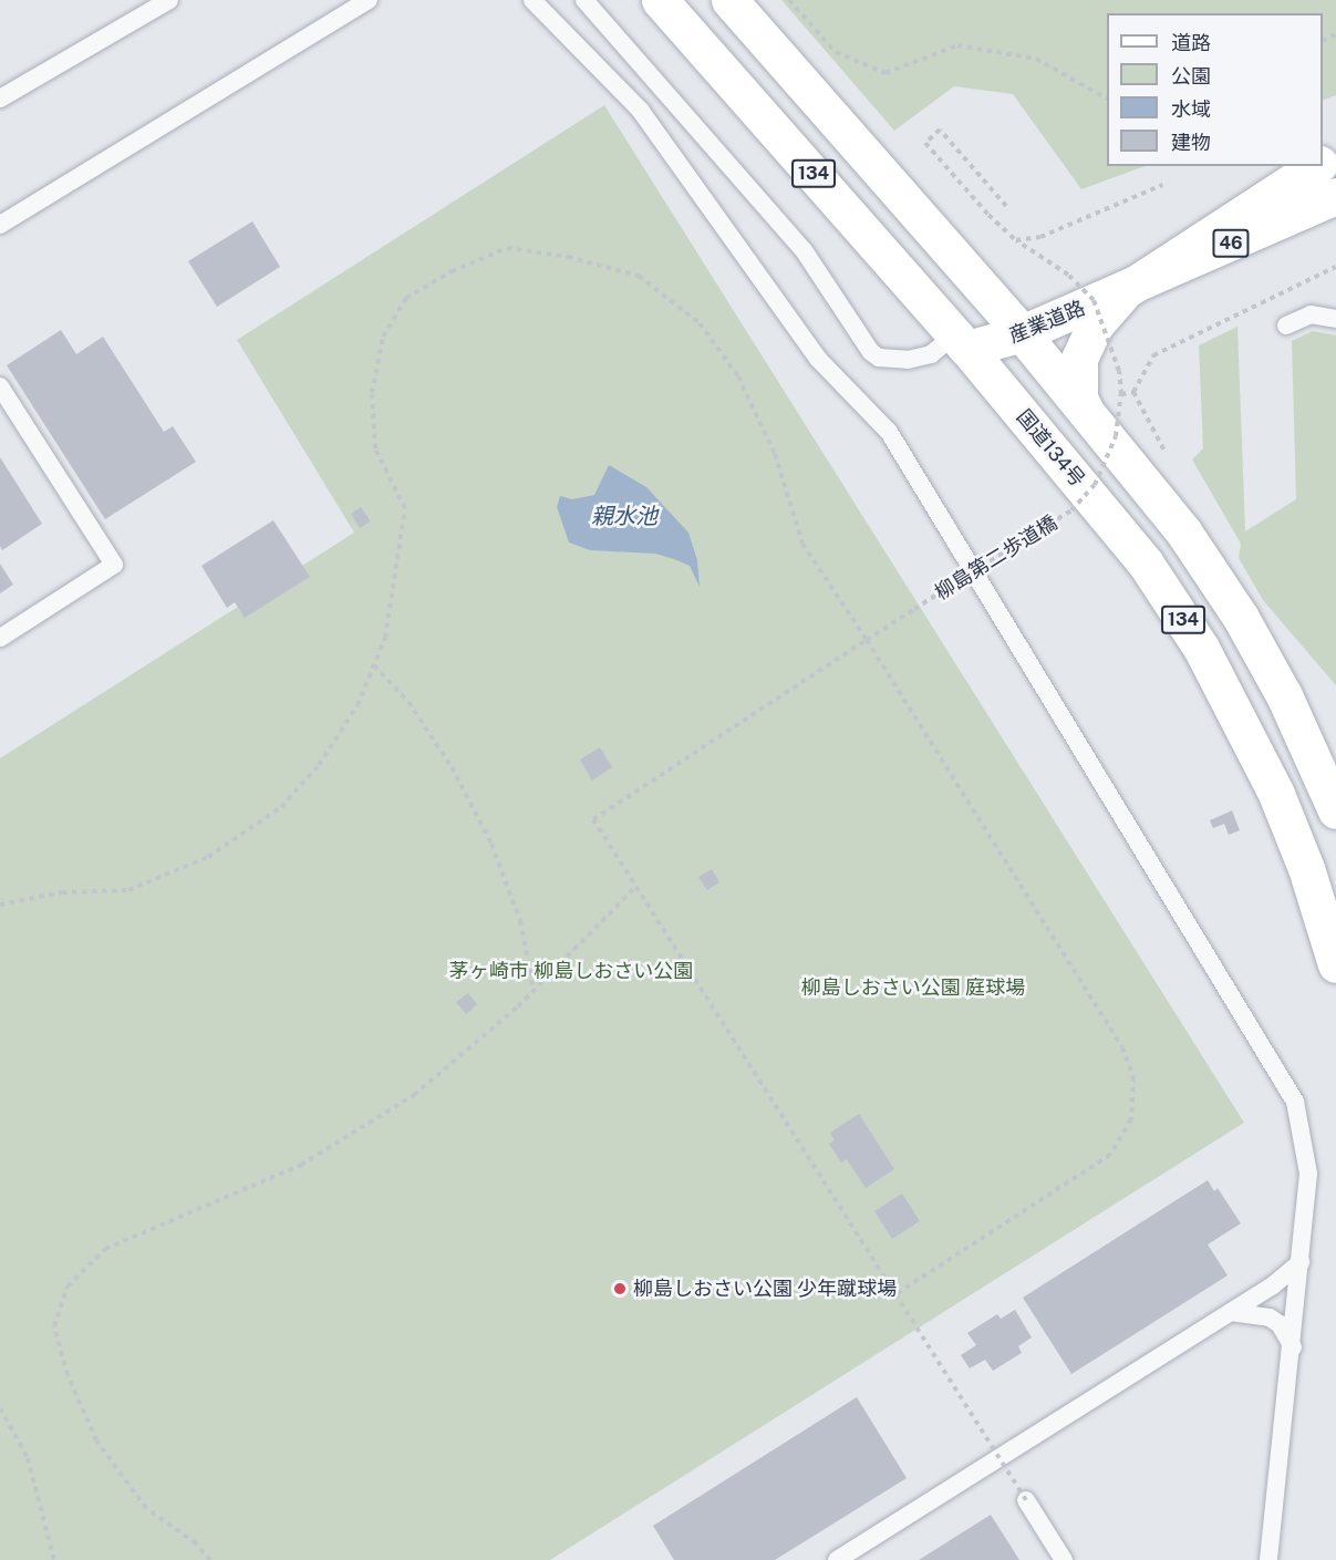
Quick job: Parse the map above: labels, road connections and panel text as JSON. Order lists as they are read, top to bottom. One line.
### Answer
{"streets":{"main road":["134","46","産業道路","国道134号"],"path":["柳島第二歩道橋"]},"crossings":[["134","産業道路"],["産業道路","国道134号"]],"water":["親水池"],"parks":["茅ヶ崎市 柳島しおさい公園","柳島しおさい公園 庭球場"],"places":["柳島しおさい公園 少年蹴球場"],"legend":["道路","公園","水域","建物"]}
